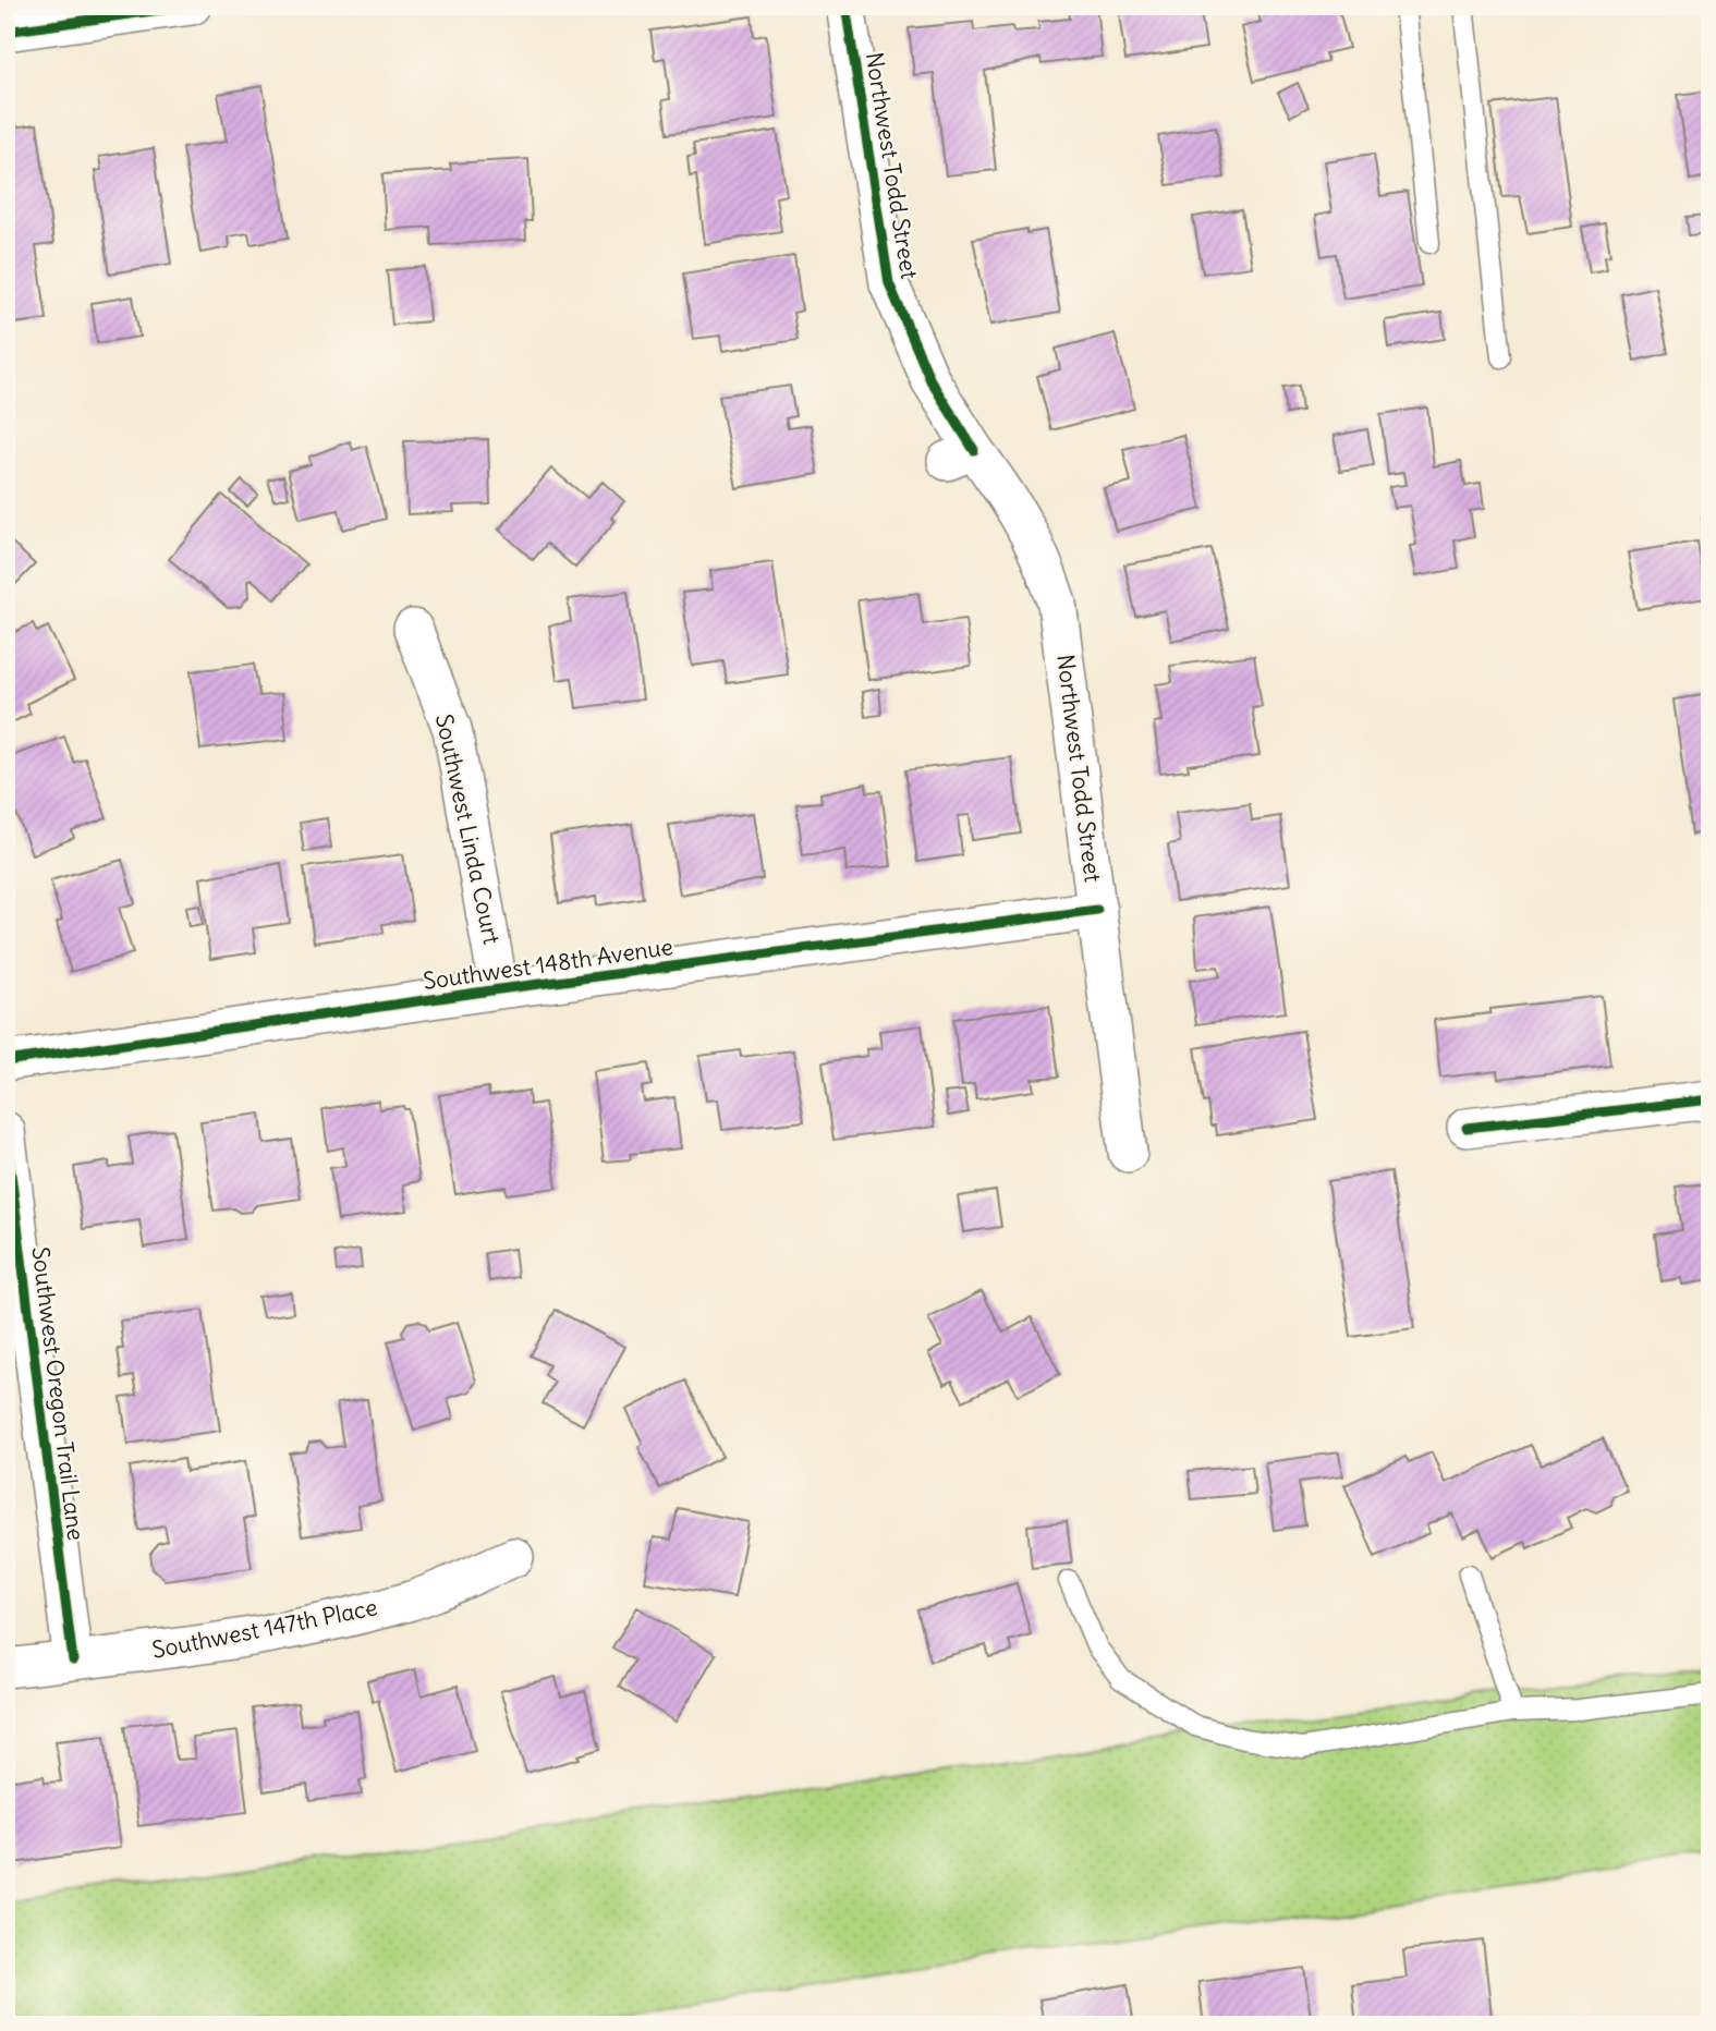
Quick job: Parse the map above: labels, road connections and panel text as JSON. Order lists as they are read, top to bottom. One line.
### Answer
{"streets":{"street":["Northwest Todd Street","Southwest Linda Court","Southwest 148th Avenue","Southwest Oregon Trail Lane","Southwest 147th Place"]},"crossings":[["Northwest Todd Street","Southwest 148th Avenue"],["Southwest Linda Court","Southwest 148th Avenue"],["Southwest Oregon Trail Lane","Southwest 147th Place"]]}
